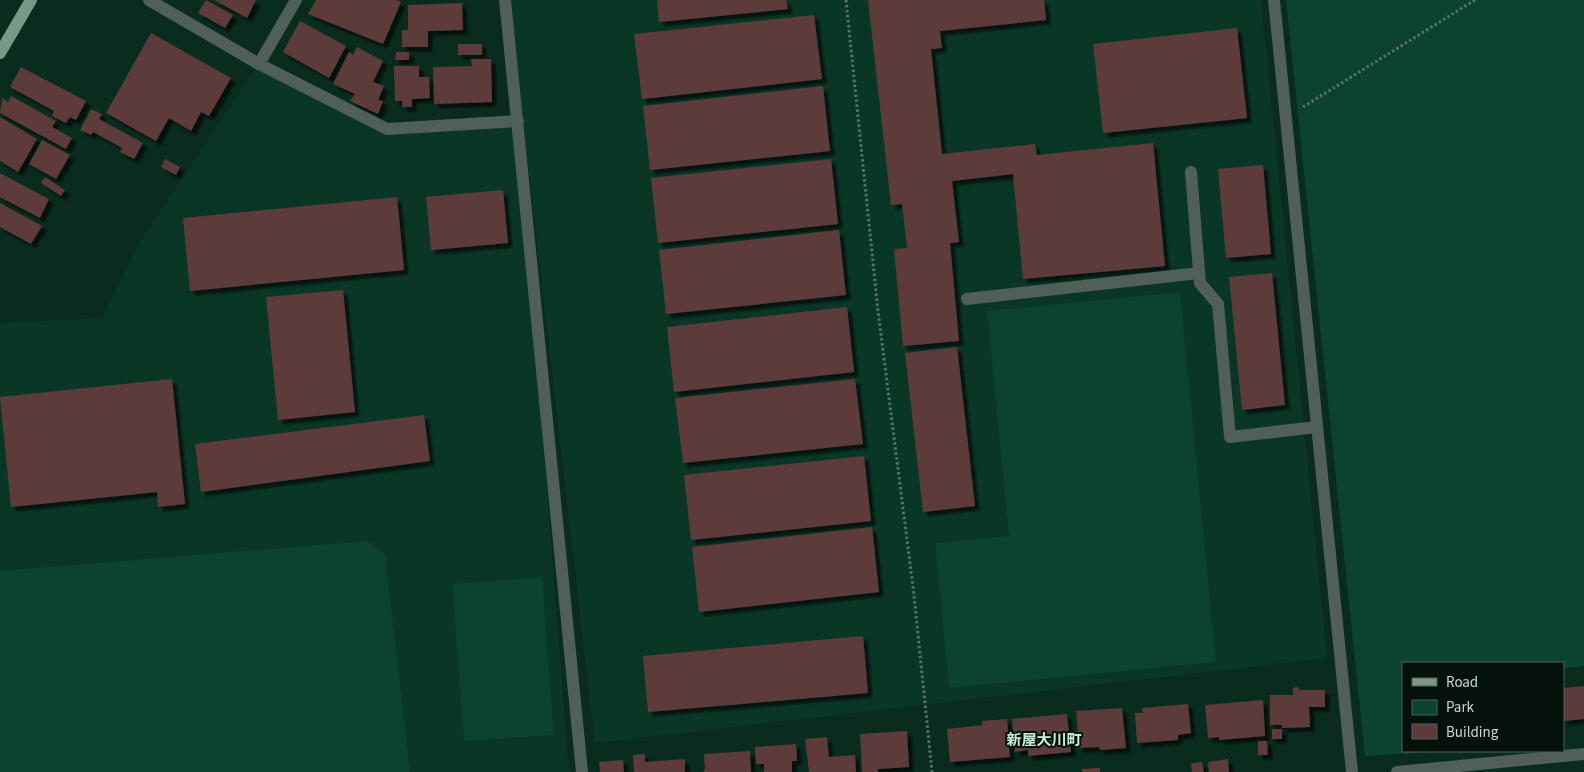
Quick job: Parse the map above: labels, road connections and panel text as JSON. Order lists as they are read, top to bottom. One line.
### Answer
{"districts":["新屋大川町"],"legend":["Road","Park","Building"]}
